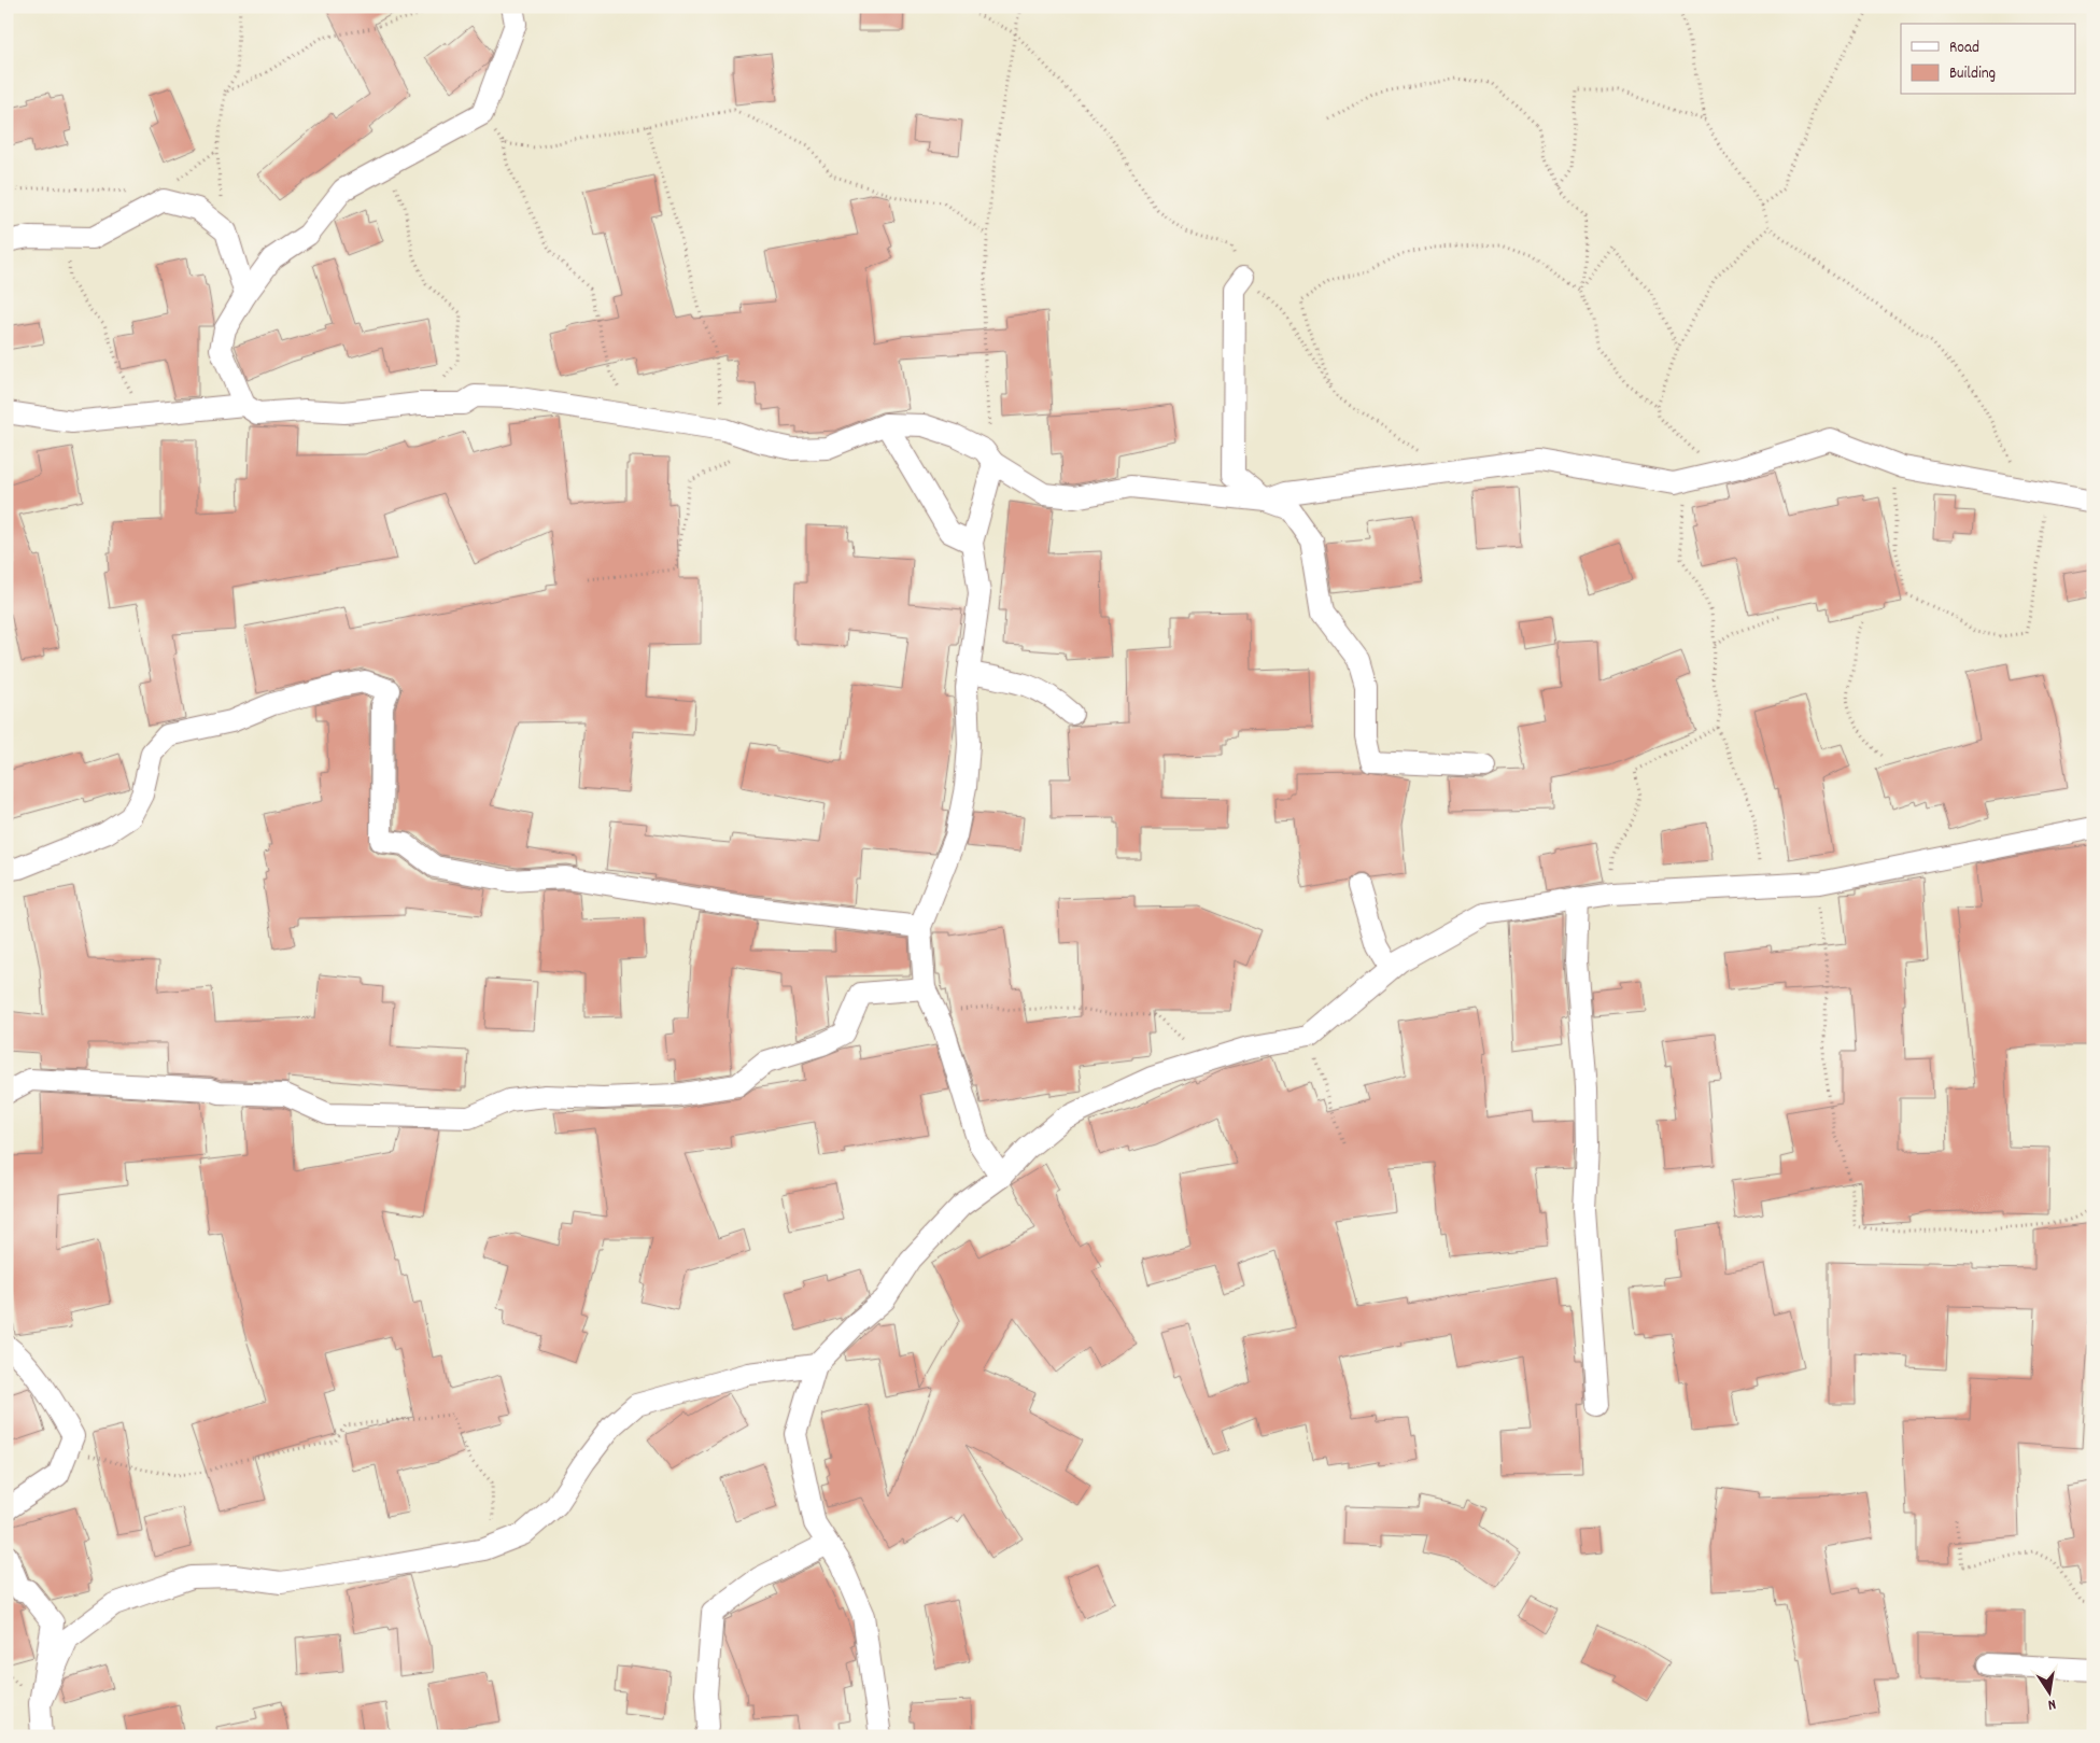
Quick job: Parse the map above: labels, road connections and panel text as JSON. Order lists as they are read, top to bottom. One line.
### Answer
{"legend":["Road","Building"],"north":"bottom"}
